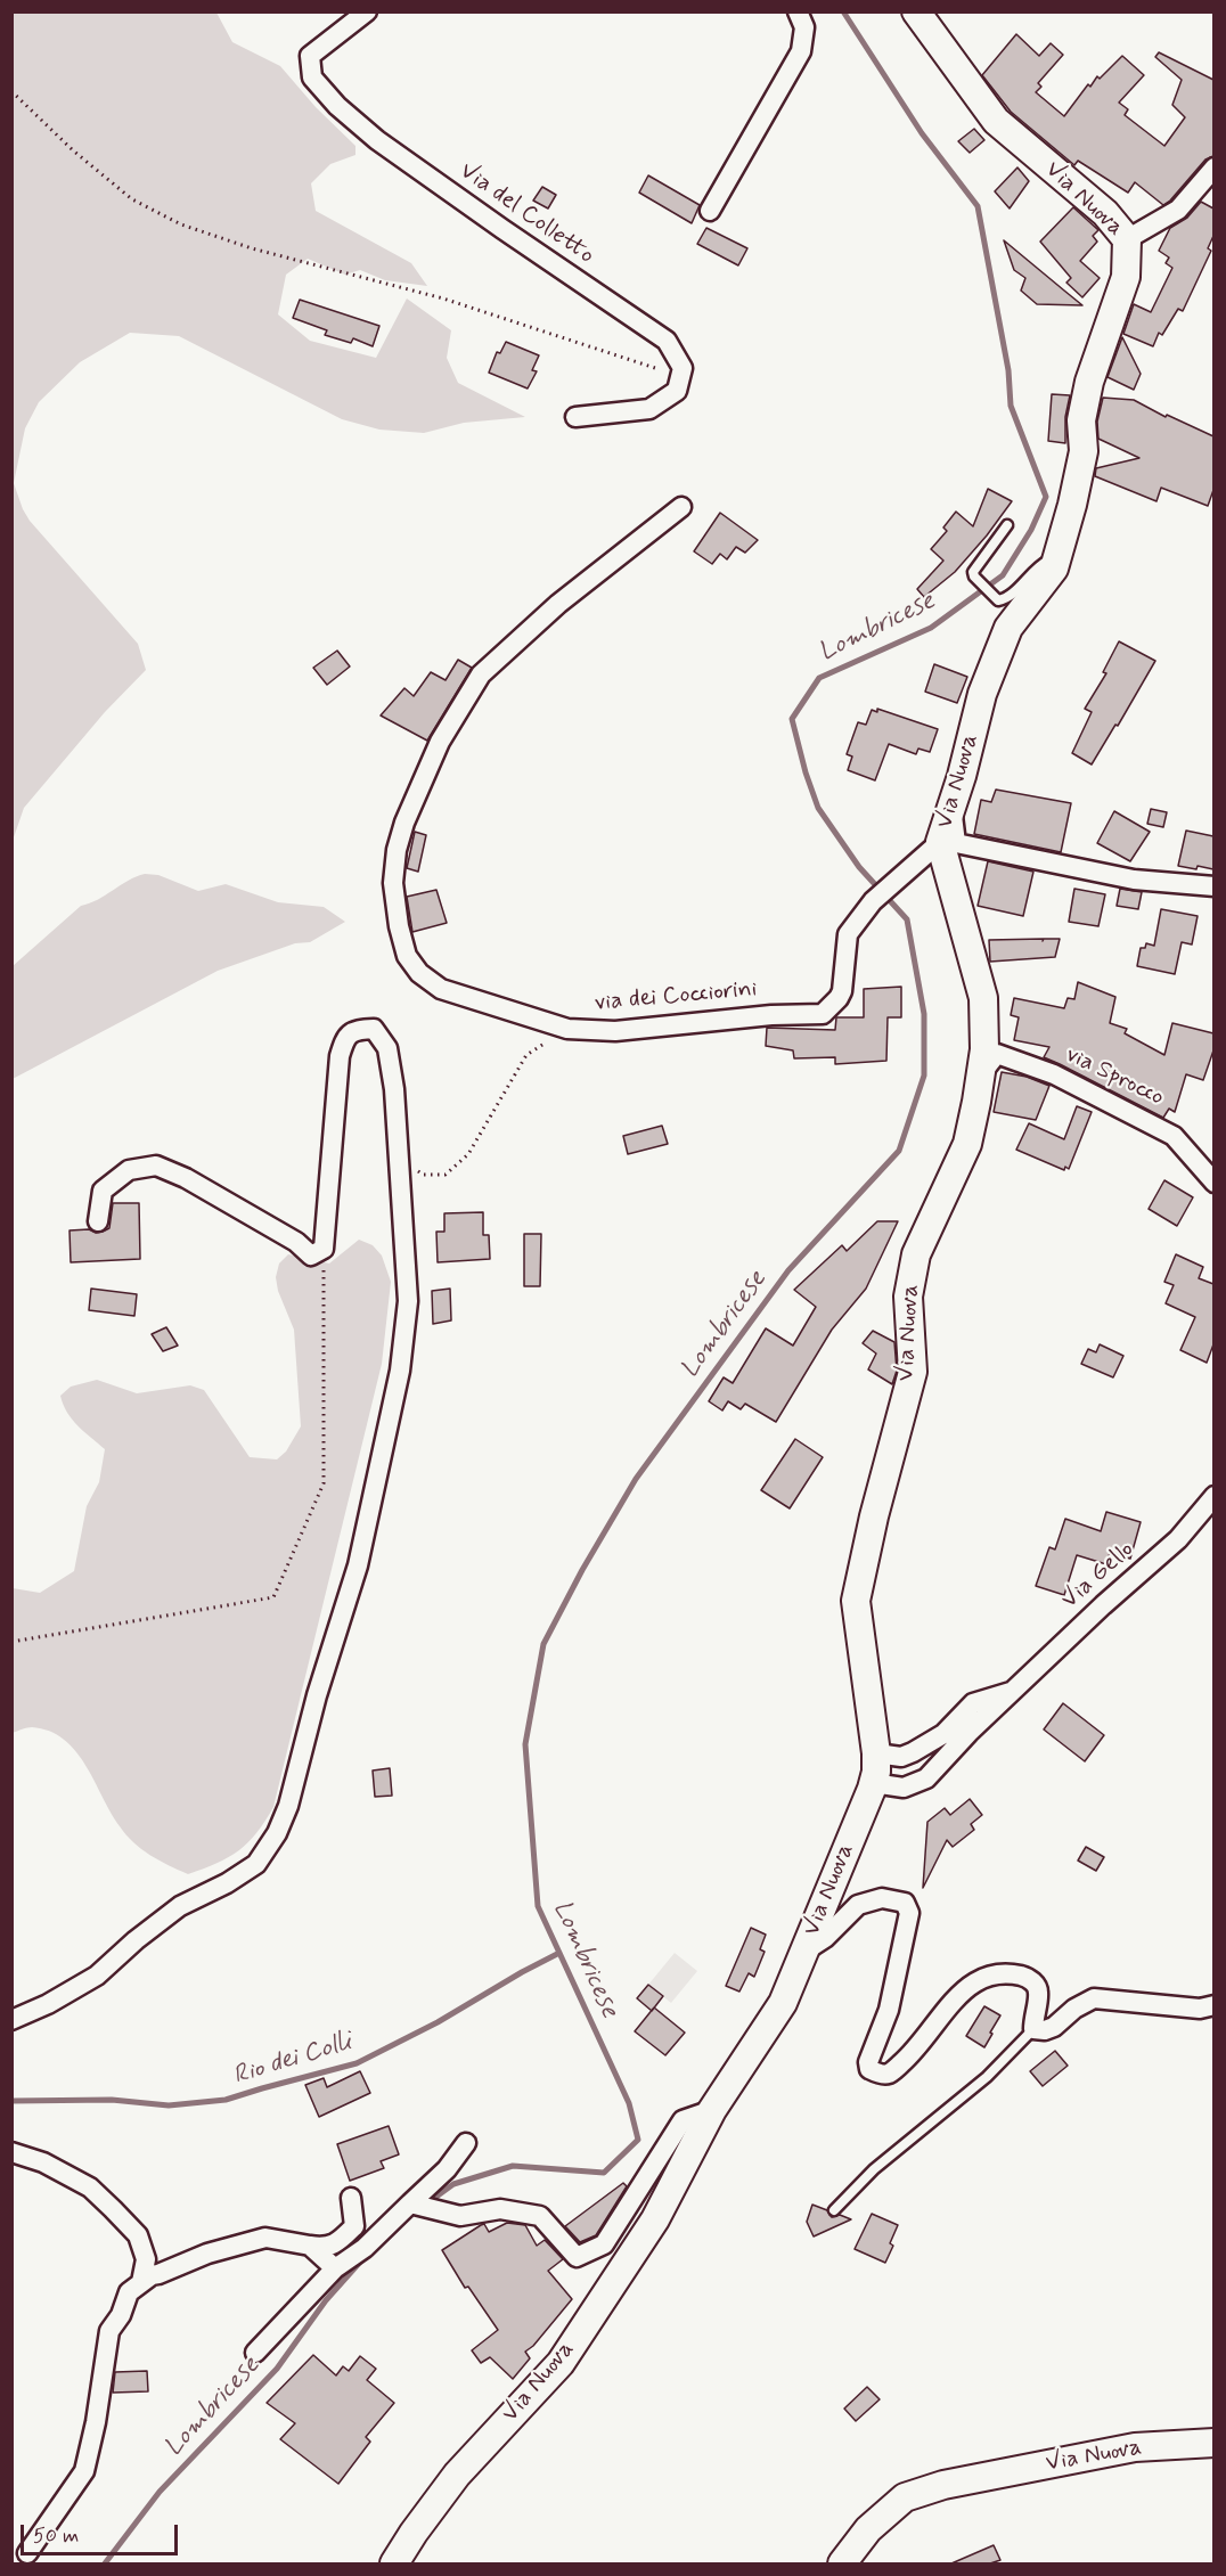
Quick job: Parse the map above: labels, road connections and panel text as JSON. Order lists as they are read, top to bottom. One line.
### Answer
{"streets":{"street":["Via Nuova","Via del Colletto","via dei Cocciorini","via Sprocco","Via Gello"]},"crossings":[["Via Nuova","via dei Cocciorini"],["Via Nuova","via Sprocco"],["Via Nuova","Via Gello"]],"water":["Lombricese","Rio dei Colli"],"scale_bar":"50 m"}
